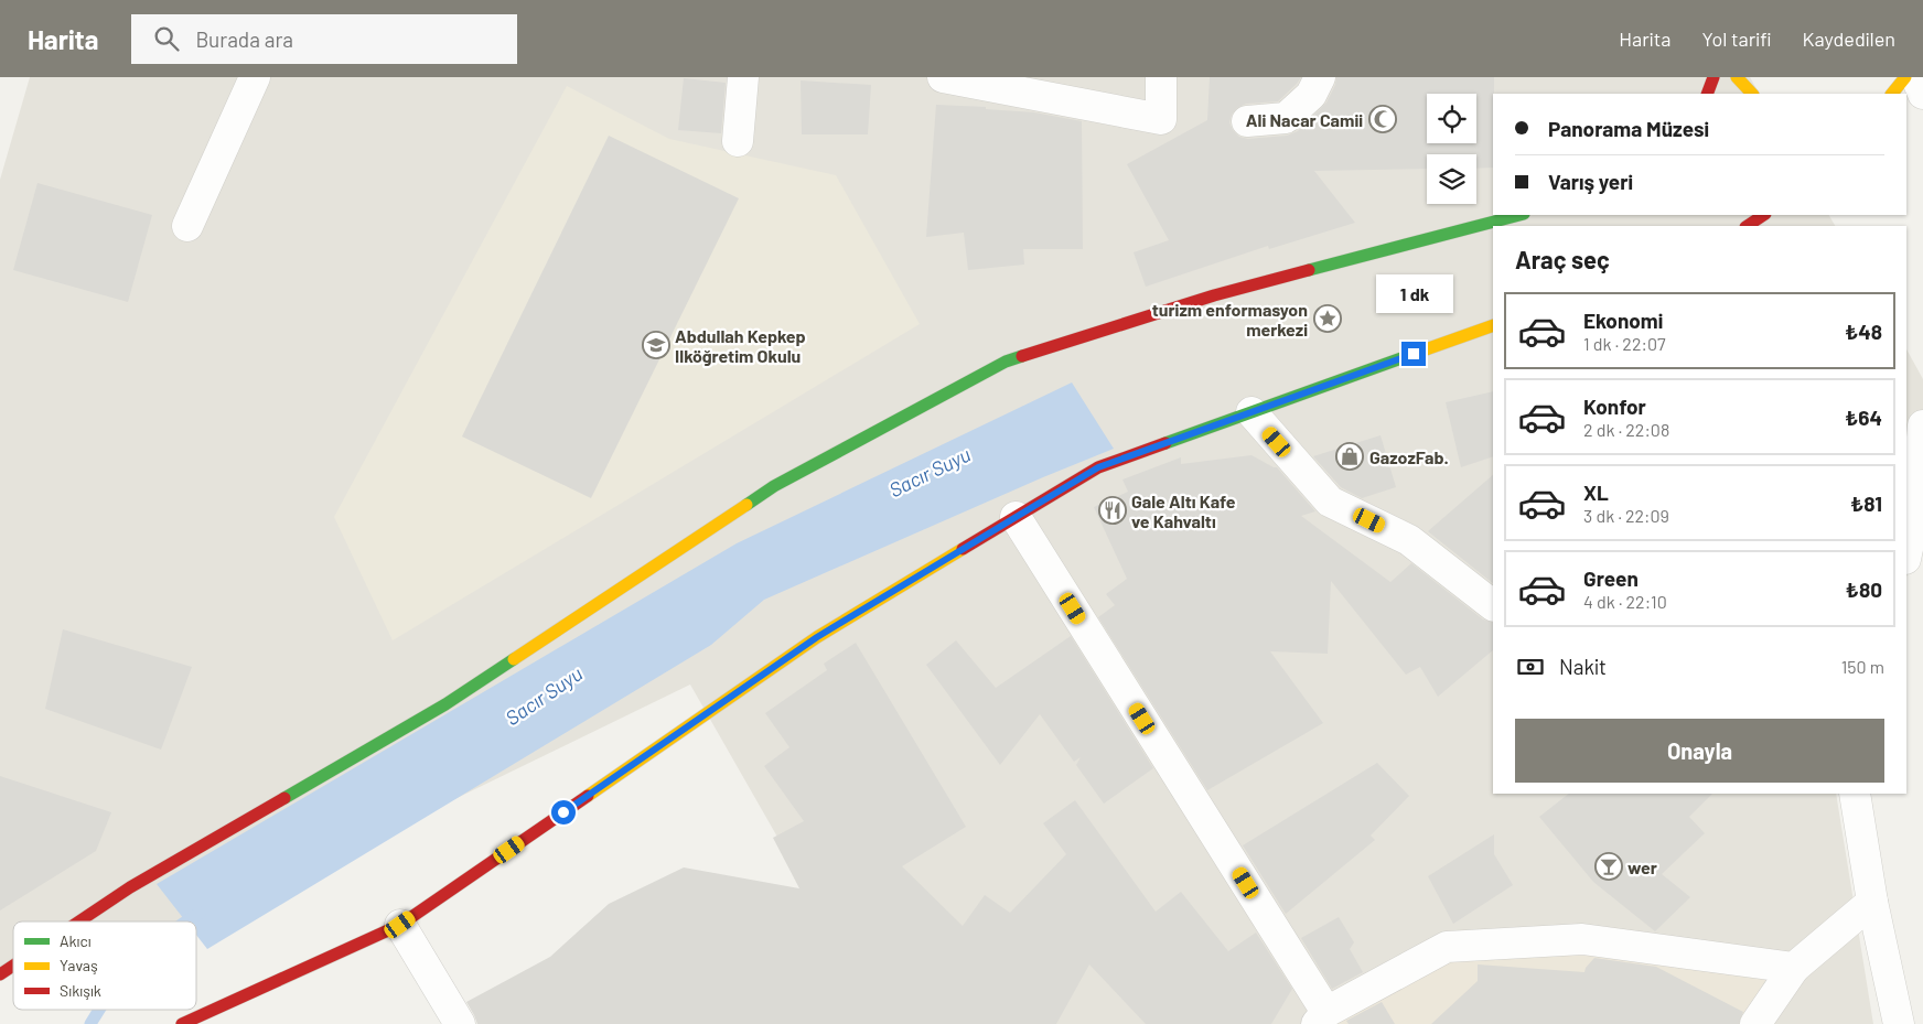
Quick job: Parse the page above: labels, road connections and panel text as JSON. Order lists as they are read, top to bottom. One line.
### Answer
{"water":["Sacır Suyu"],"places":{"mosque":["Ali Nacar Camii"],"place":["turizm enformasyon merkezi"],"school or university":["Abdullah Kepkep Ilköğretim Okulu"],"shop":["GazozFab."],"restaurant":["Gale Altı Kafe ve Kahvaltı"],"bar":["wer"]},"legend":["Akıcı","Yavaş","Sıkışık"],"page":{"header":"Harita","search":"Burada ara","nav":["Harita","Yol tarifi","Kaydedilen"],"banner":["Panorama Müzesi","Varış yeri"],"heading":"Araç seç","bubble":"1 dk","list":[{"name":"Ekonomi","note":"1 dk · 22:07","value":"₺48"},{"name":"Konfor","note":"2 dk · 22:08","value":"₺64"},{"name":"XL","note":"3 dk · 22:09","value":"₺81"},{"name":"Green","note":"4 dk · 22:10","value":"₺80"}],"pay":["Nakit","150 m"],"buttons":"Onayla"}}
